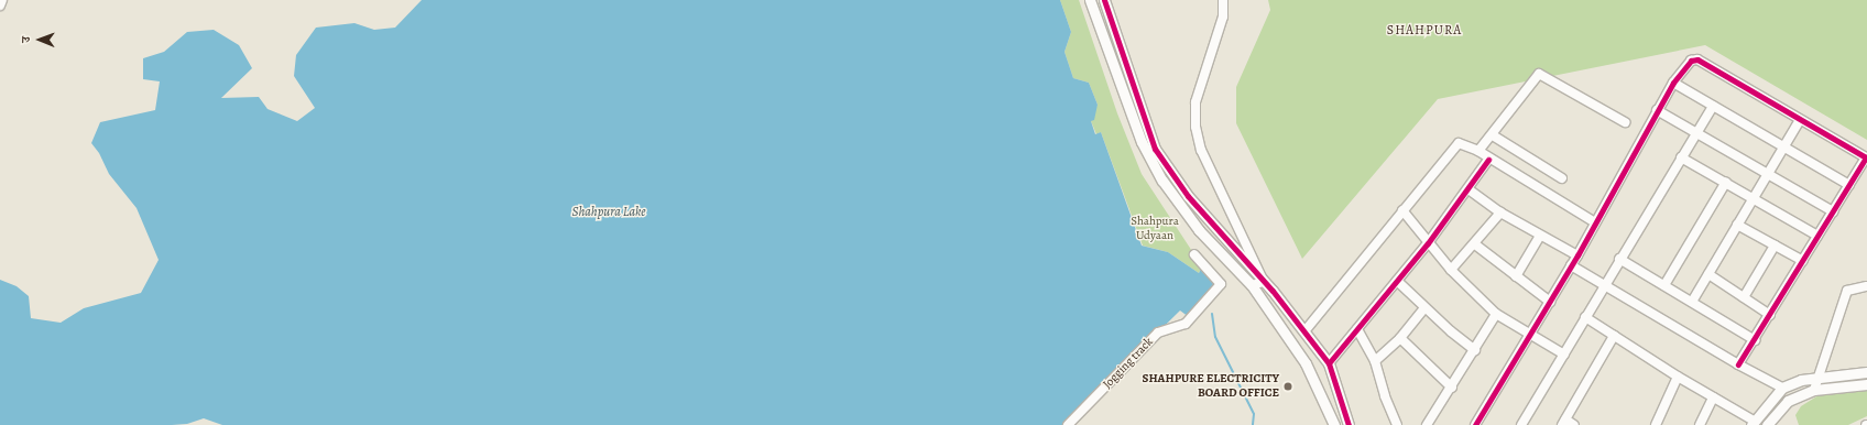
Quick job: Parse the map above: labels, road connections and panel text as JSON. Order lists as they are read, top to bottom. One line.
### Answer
{"streets":{"street":["Jogging track"]},"districts":["SHAHPURA"],"water":["Shahpura Lake"],"parks":["Shahpura Udyaan"],"places":["SHAHPURE ELECTRICITY BOARD OFFICE"],"north":"left"}
